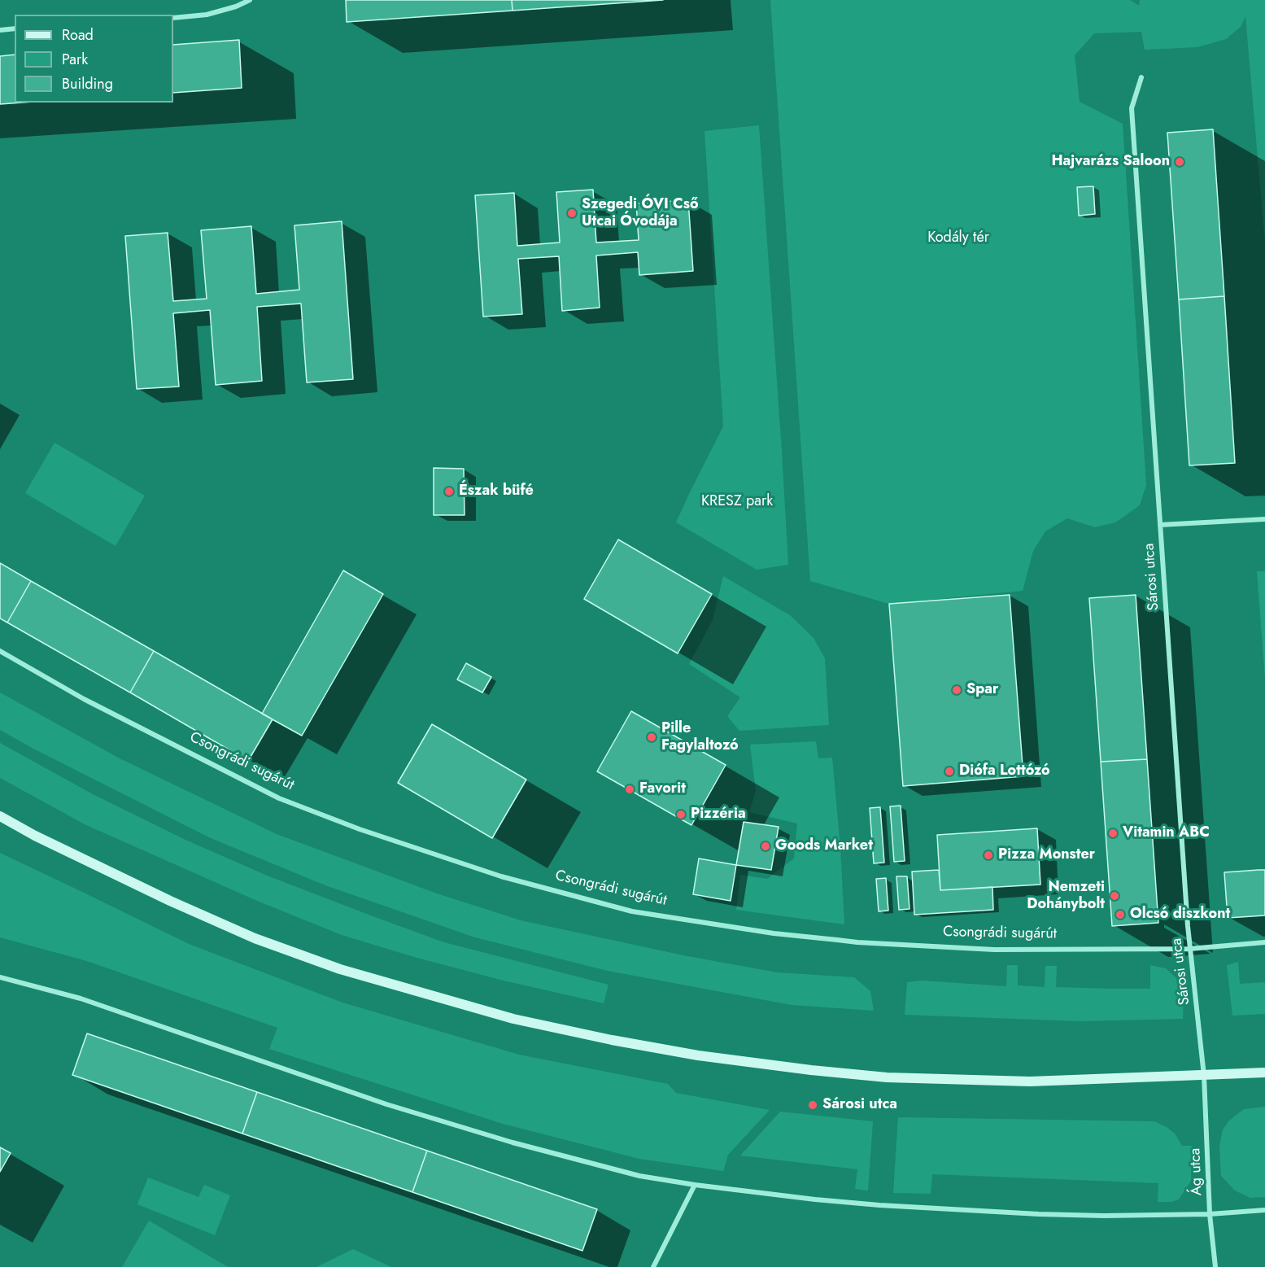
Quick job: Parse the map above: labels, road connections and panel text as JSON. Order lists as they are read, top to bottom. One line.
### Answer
{"streets":{"street":["Sárosi utca","Csongrádi sugárút","Ág utca"]},"crossings":[["Sárosi utca","Csongrádi sugárút"],["Sárosi utca","Ág utca"]],"parks":["Kodály tér","KRESZ park"],"places":["Hajvarázs Saloon","Szegedi ÓVI Cső Utcai Óvodája","Észak büfé","Spar","Pille Fagylaltozó","Diófa Lottózó","Favorit","Pizzéria","Vitamin ABC","Goods Market","Pizza Monster","Nemzeti Dohánybolt","Olcsó diszkont","Sárosi utca"],"legend":["Road","Park","Building"]}
